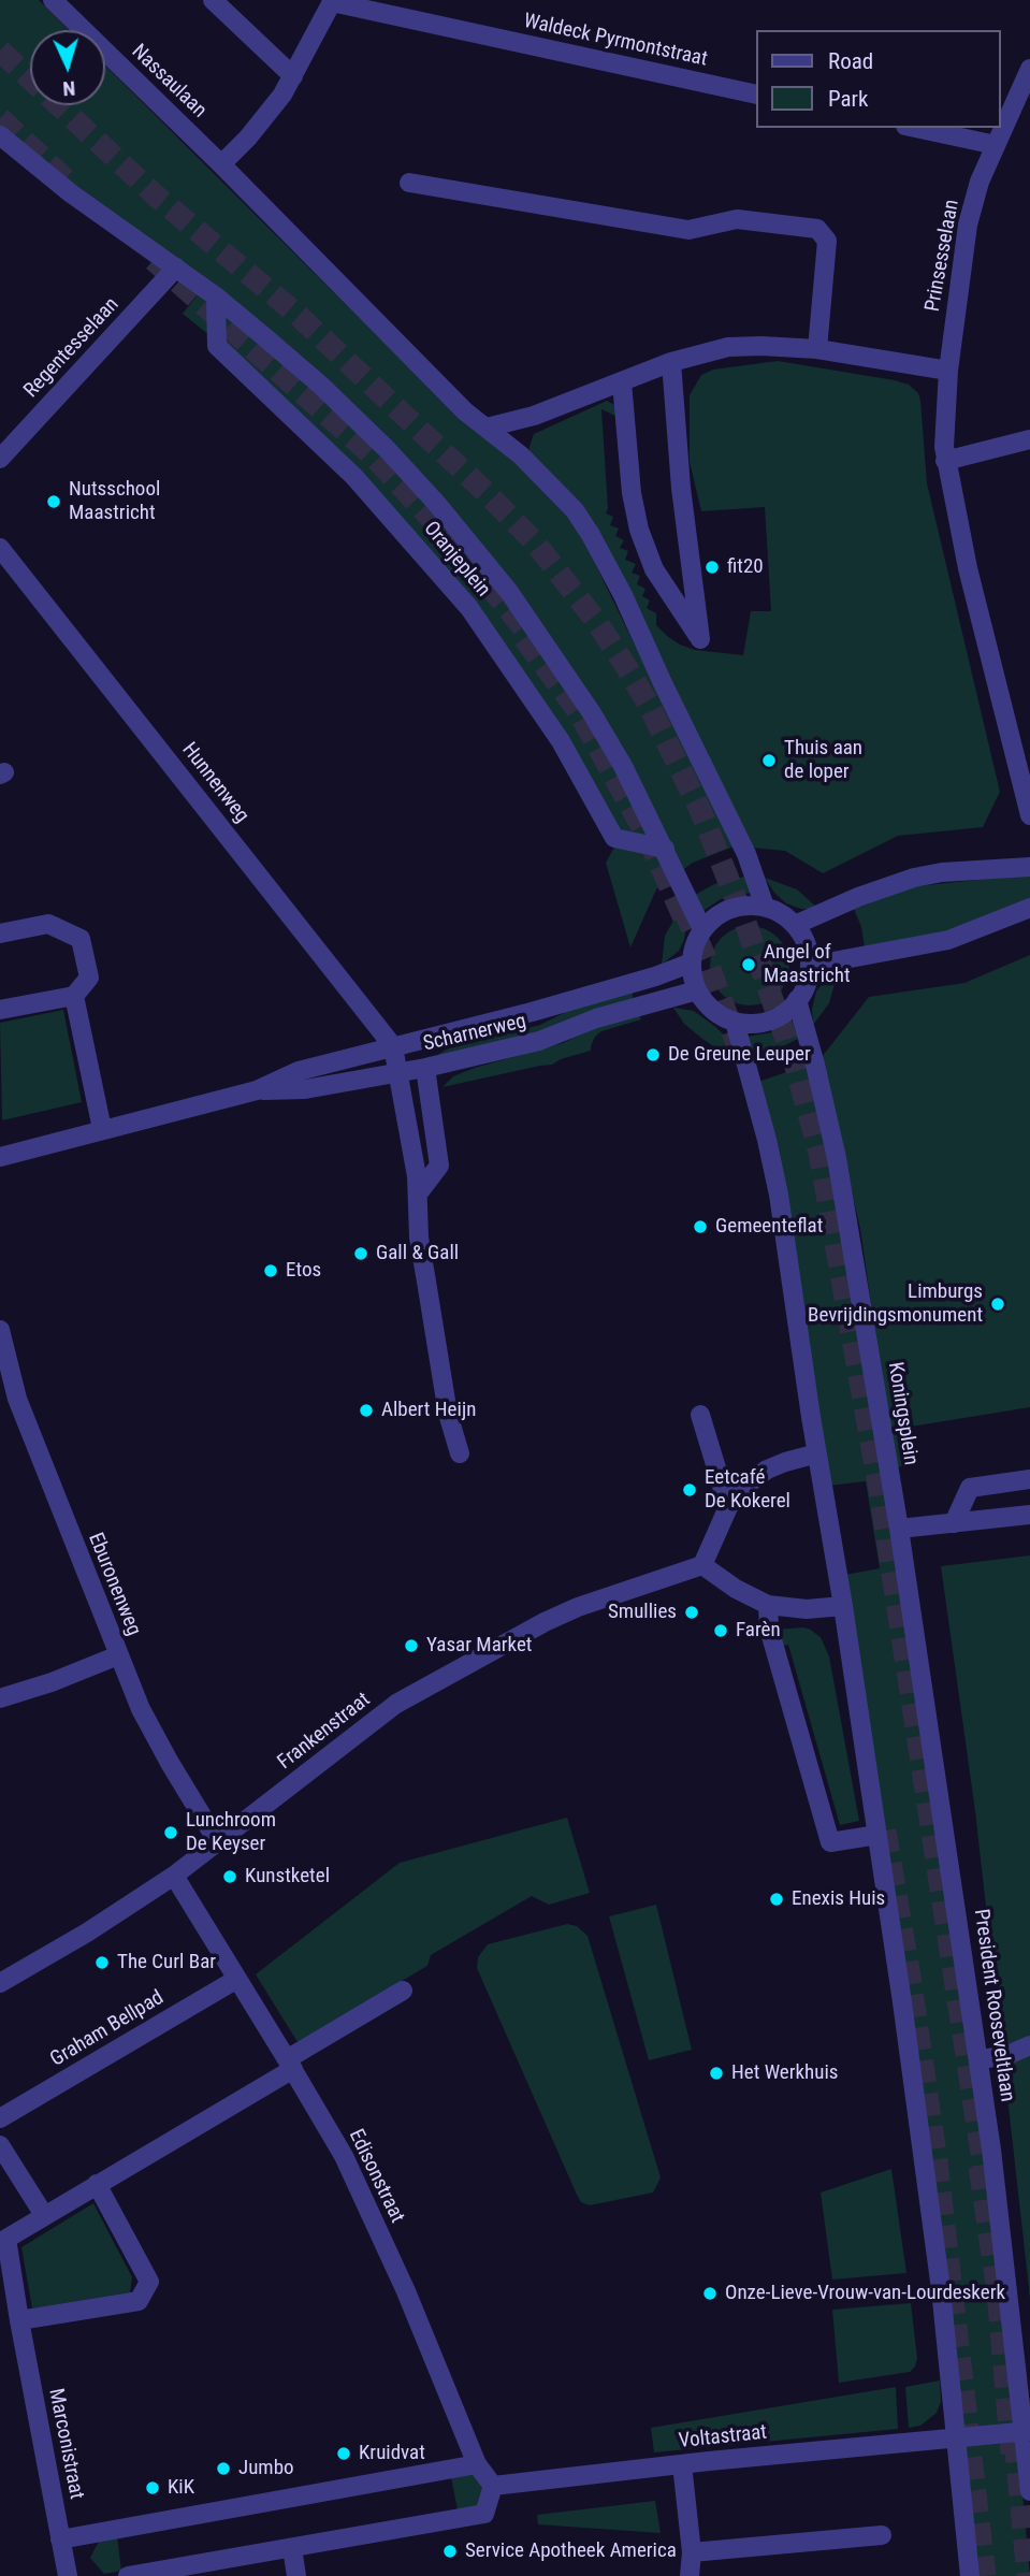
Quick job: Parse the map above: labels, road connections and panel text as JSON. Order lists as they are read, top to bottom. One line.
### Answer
{"streets":{"street":["Waldeck Pyrmontstraat","Nassaulaan","Prinsesselaan","Regentesselaan","Oranjeplein","Hunnenweg","Scharnerweg","Koningsplein","Eburonenweg","Frankenstraat","President Rooseveltlaan","Graham Bellpad","Edisonstraat","Voltastraat","Marconistraat"]},"crossings":[["Regentesselaan","Oranjeplein"],["Oranjeplein","Scharnerweg"],["Oranjeplein","Koningsplein"],["Hunnenweg","Scharnerweg"],["Scharnerweg","Koningsplein"],["Koningsplein","President Rooseveltlaan"],["Eburonenweg","Frankenstraat"],["Frankenstraat","Edisonstraat"],["President Rooseveltlaan","Voltastraat"],["Graham Bellpad","Edisonstraat"],["Edisonstraat","Voltastraat"],["Edisonstraat","Marconistraat"]],"places":["Nutsschool Maastricht","fit20","Thuis aan de loper","Angel of Maastricht","De Greune Leuper","Gemeenteflat","Gall & Gall","Etos","Limburgs Bevrijdingsmonument","Albert Heijn","Eetcafé De Kokerel","Smullies","Farèn","Yasar Market","Lunchroom De Keyser","Kunstketel","Enexis Huis","The Curl Bar","Het Werkhuis","Onze-Lieve-Vrouw-van-Lourdeskerk","Kruidvat","Jumbo","KiK","Service Apotheek America"],"legend":["Road","Park"],"north":"bottom"}
